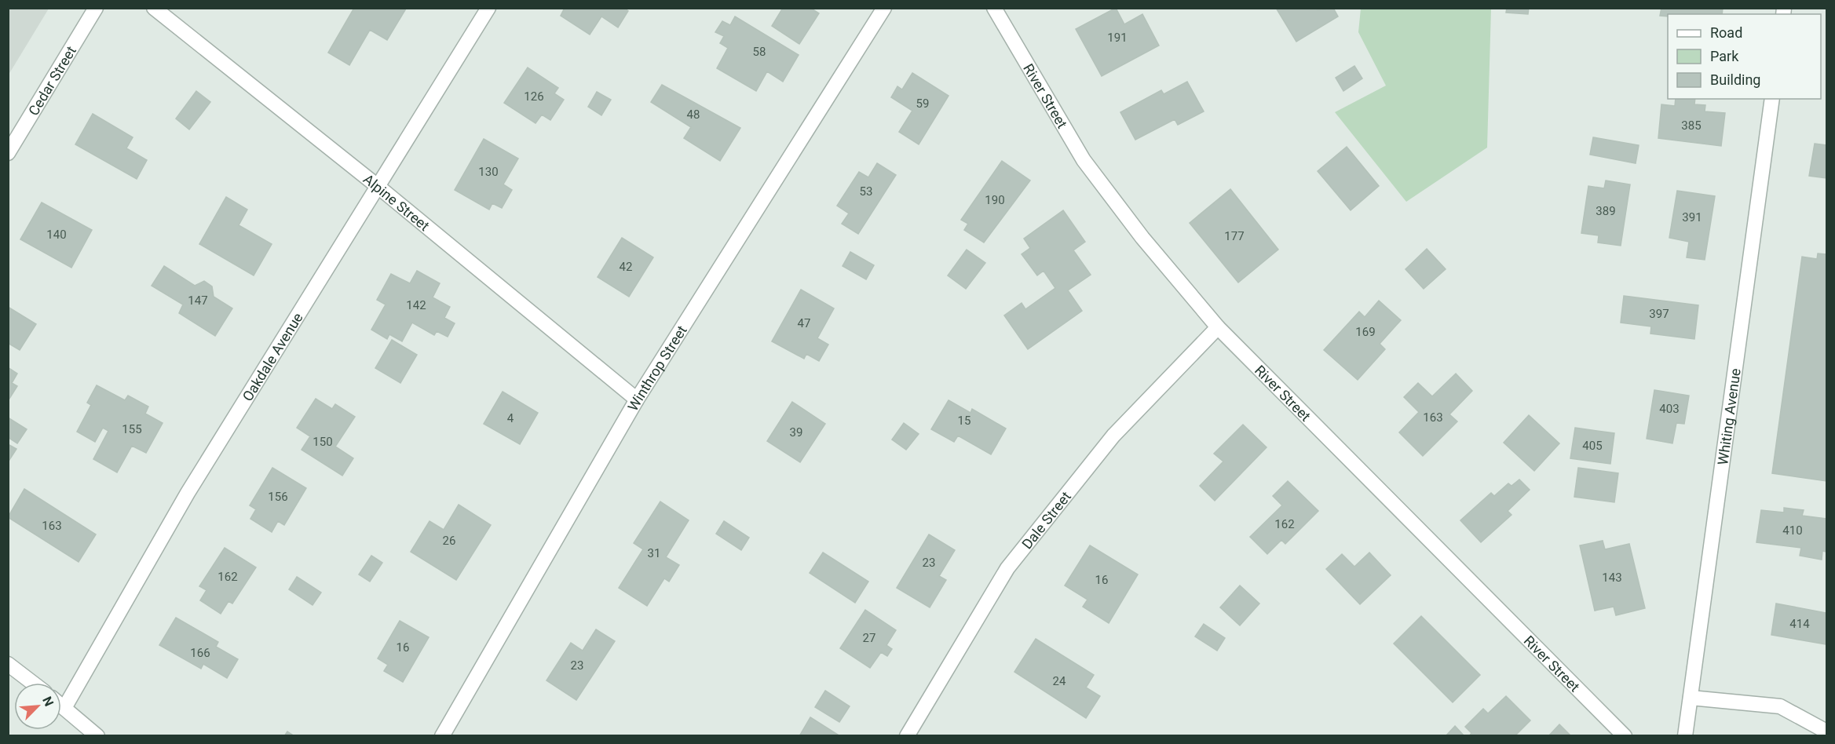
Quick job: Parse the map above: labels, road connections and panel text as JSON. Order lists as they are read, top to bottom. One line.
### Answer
{"streets":{"street":["Cedar Street","River Street","Alpine Street","Oakdale Avenue","Winthrop Street","Whiting Avenue","Dale Street"]},"crossings":[["River Street","Dale Street"],["Alpine Street","Oakdale Avenue"],["Alpine Street","Winthrop Street"]],"house_numbers":["191","58","126","59","48","385","130","53","190","389","391","140","177","42","147","142","397","47","169","403","163","4","15","155","39","150","405","156","162","163","410","26","31","23","162","143","16","414","27","16","166","23","24"],"legend":["Road","Park","Building"],"north":"top right"}
